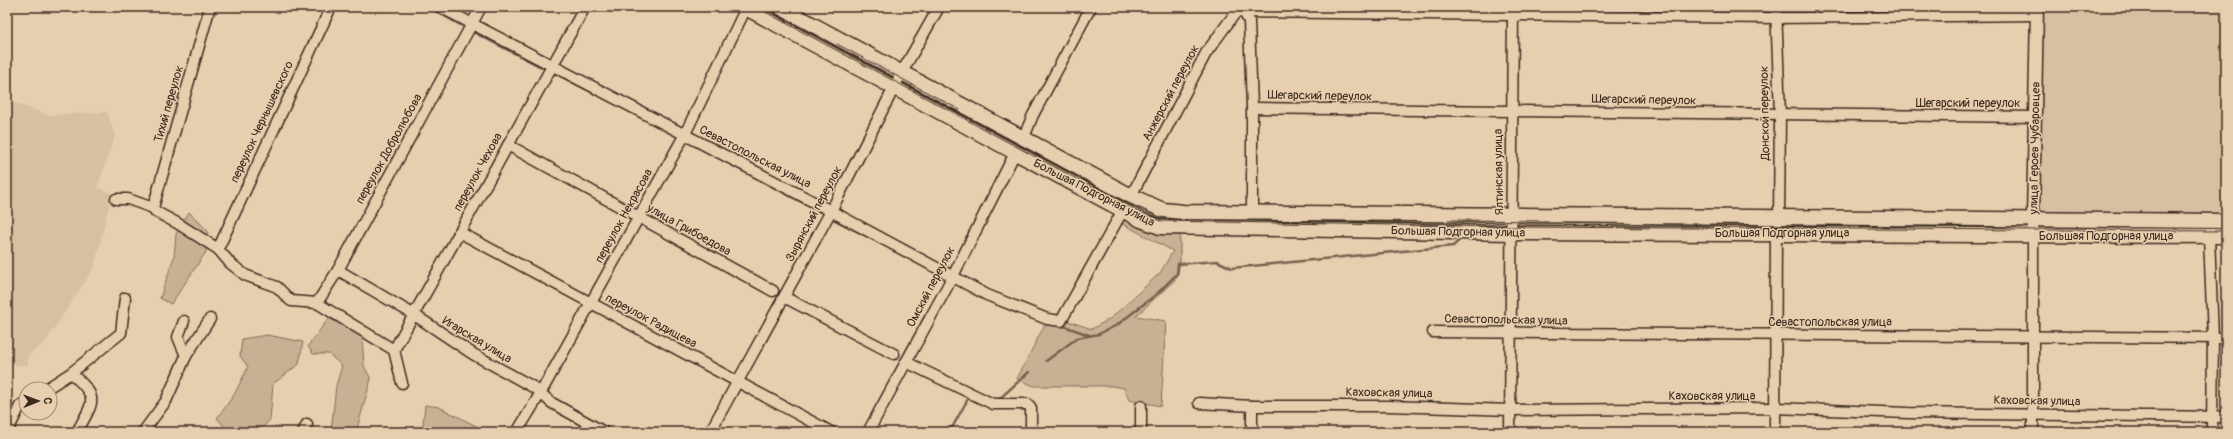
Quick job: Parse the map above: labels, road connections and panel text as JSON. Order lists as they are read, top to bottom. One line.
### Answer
{"streets":{"main road":["Большая Подгорная улица"],"street":["Анжерский переулок","Шегарский переулок","Тихий переулок","Донской переулок","переулок Чернышевского","улица Героев Чубаровцев","переулок Добролюбова","Севастопольская улица","переулок Чехова","Ялтинская улица","Зырянский переулок","переулок Некрасова","улица Грибоедова","Омский переулок","переулок Радищева","Игарская улица","Каховская улица"]},"crossings":[["Анжерский переулок","Большая Подгорная улица"],["Шегарский переулок","Донской переулок"],["Шегарский переулок","улица Героев Чубаровцев"],["Шегарский переулок","Ялтинская улица"],["Донской переулок","Большая Подгорная улица"],["улица Героев Чубаровцев","Севастопольская улица"],["улица Героев Чубаровцев","Большая Подгорная улица"],["улица Героев Чубаровцев","Каховская улица"],["переулок Добролюбова","Севастопольская улица"],["переулок Добролюбова","Игарская улица"],["Севастопольская улица","переулок Чехова"],["Севастопольская улица","Ялтинская улица"],["Севастопольская улица","Большая Подгорная улица"],["Севастопольская улица","Зырянский переулок"],["Севастопольская улица","переулок Некрасова"],["Севастопольская улица","Омский переулок"],["переулок Чехова","улица Грибоедова"],["переулок Чехова","переулок Радищева"],["переулок Чехова","Игарская улица"],["Ялтинская улица","Большая Подгорная улица"],["Ялтинская улица","Каховская улица"],["Большая Подгорная улица","Зырянский переулок"],["Большая Подгорная улица","переулок Некрасова"],["Большая Подгорная улица","Омский переулок"],["Зырянский переулок","переулок Радищева"],["переулок Некрасова","улица Грибоедова"],["переулок Некрасова","переулок Радищева"],["переулок Некрасова","Игарская улица"]],"north":"right"}
